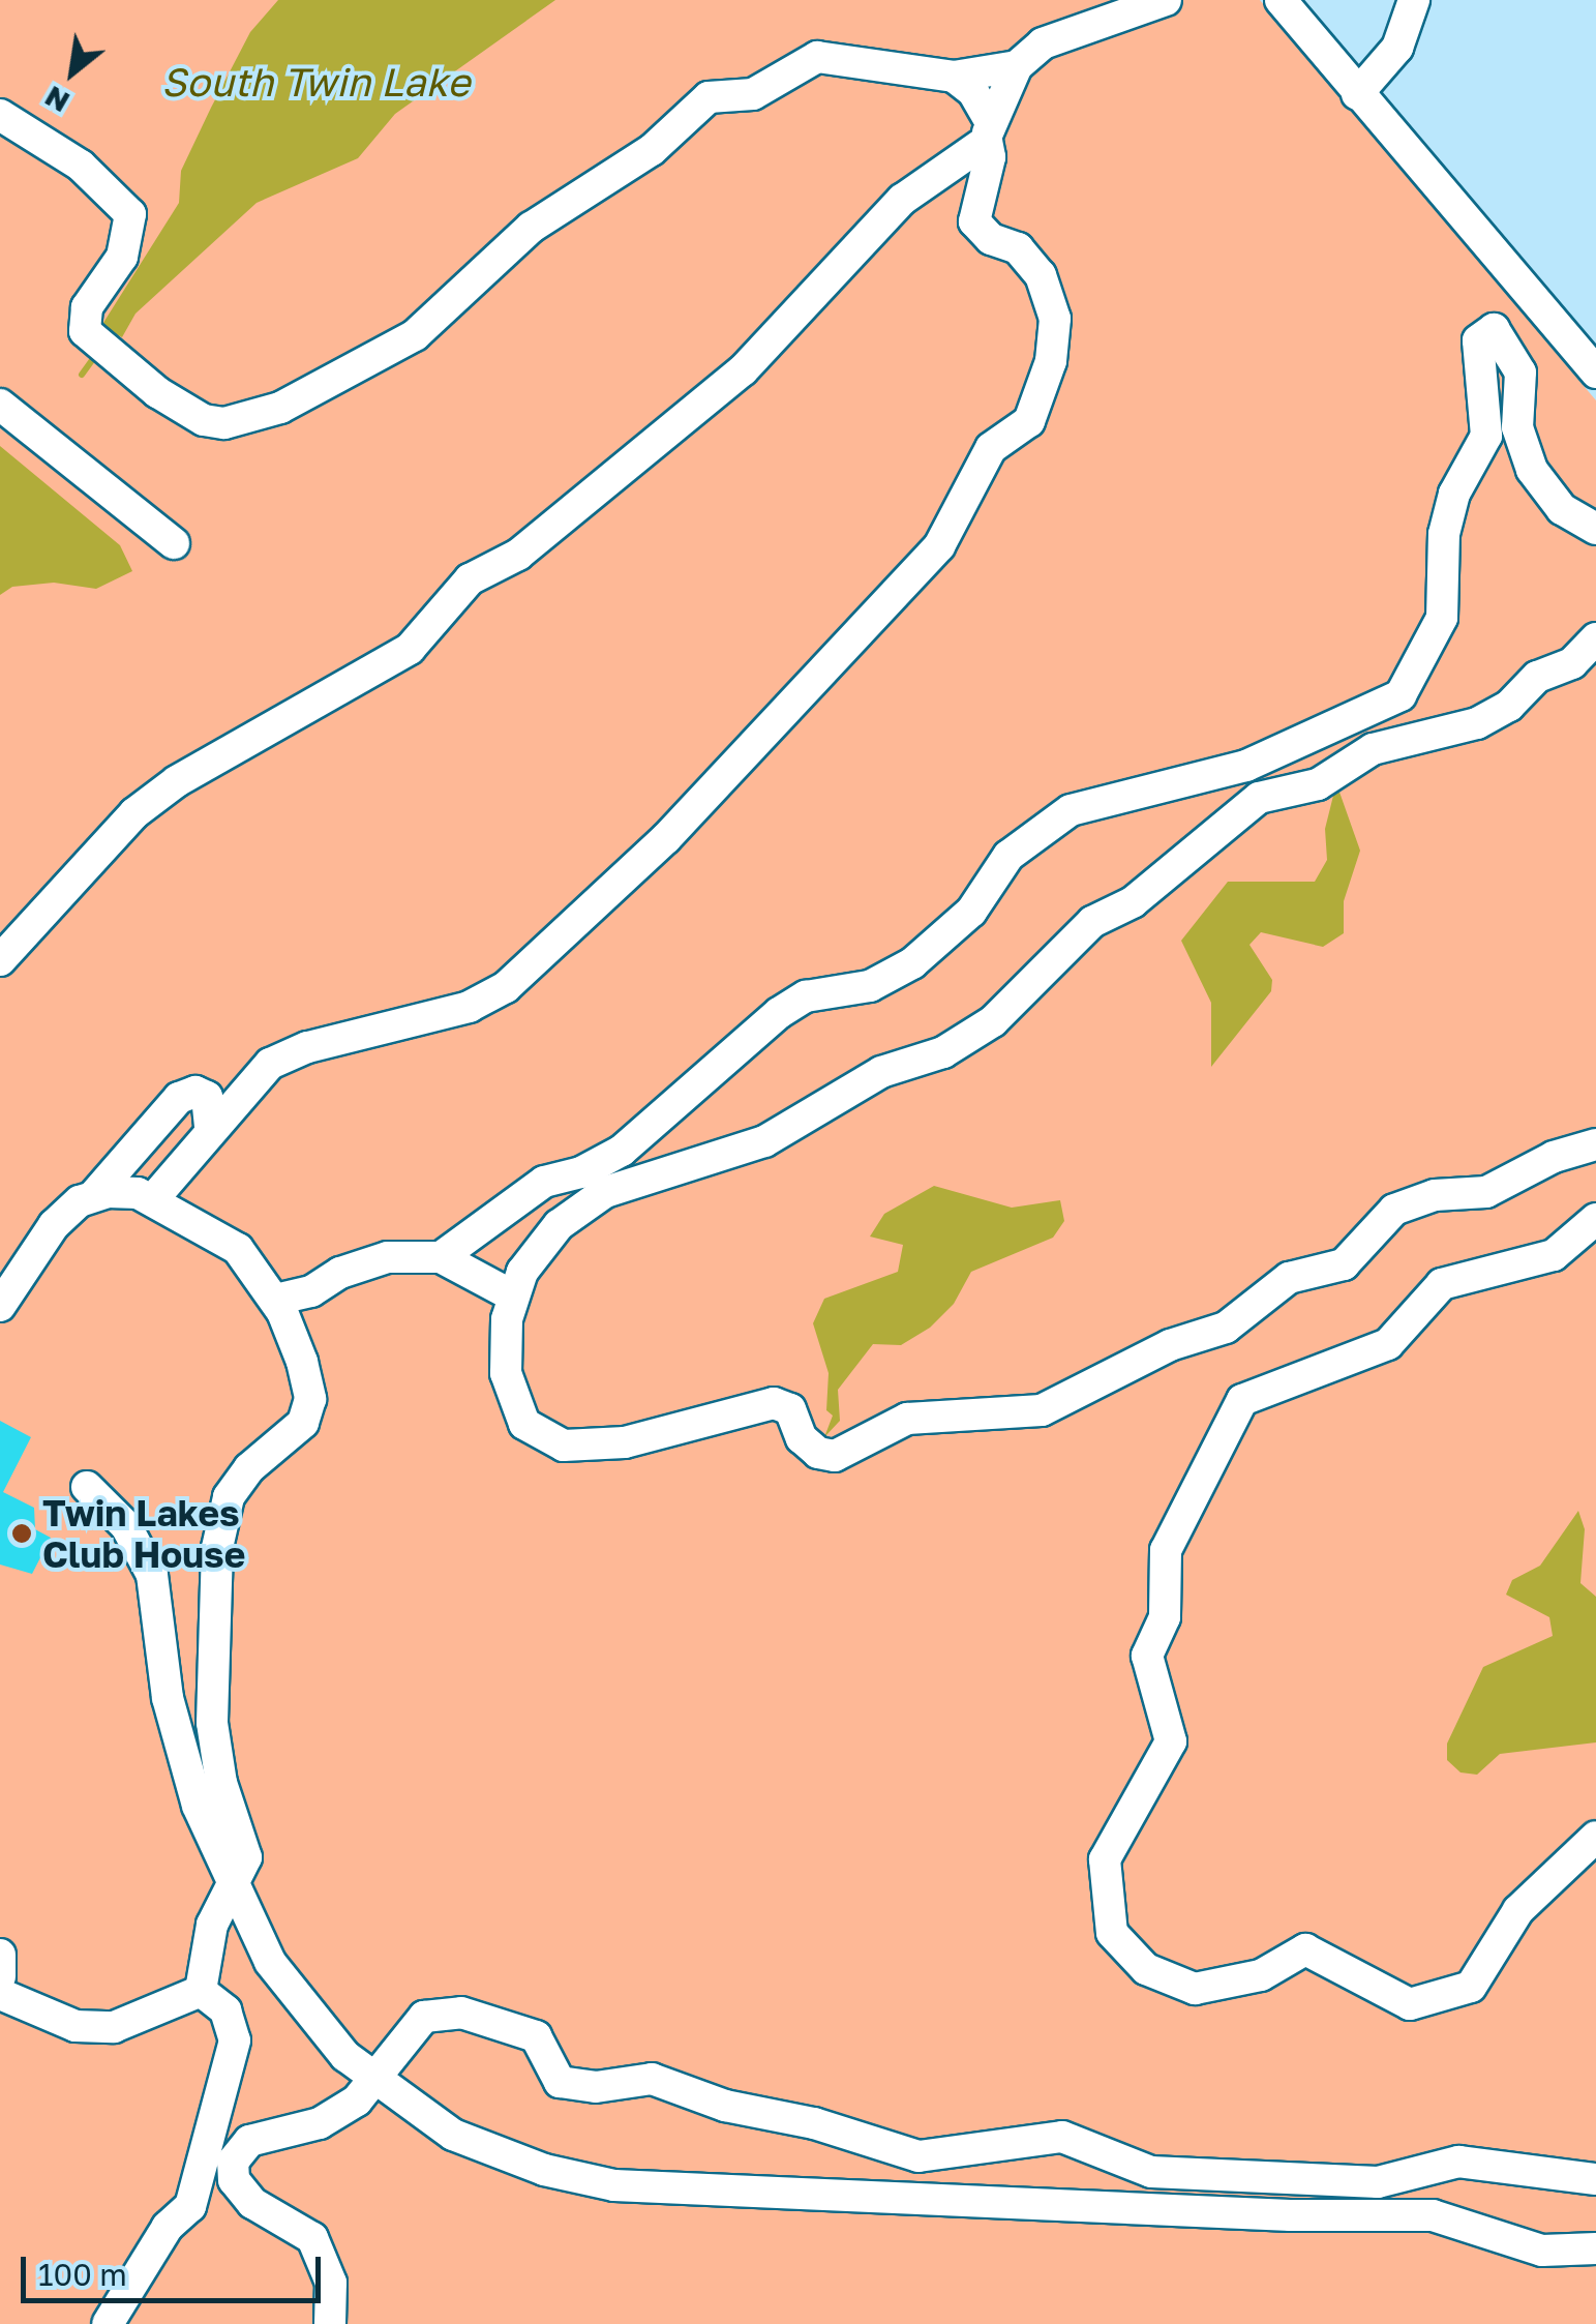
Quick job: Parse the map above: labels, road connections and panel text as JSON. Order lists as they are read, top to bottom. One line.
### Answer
{"water":["South Twin Lake"],"places":["Twin Lakes Club House"],"scale_bar":"100 m","north":"bottom left"}
